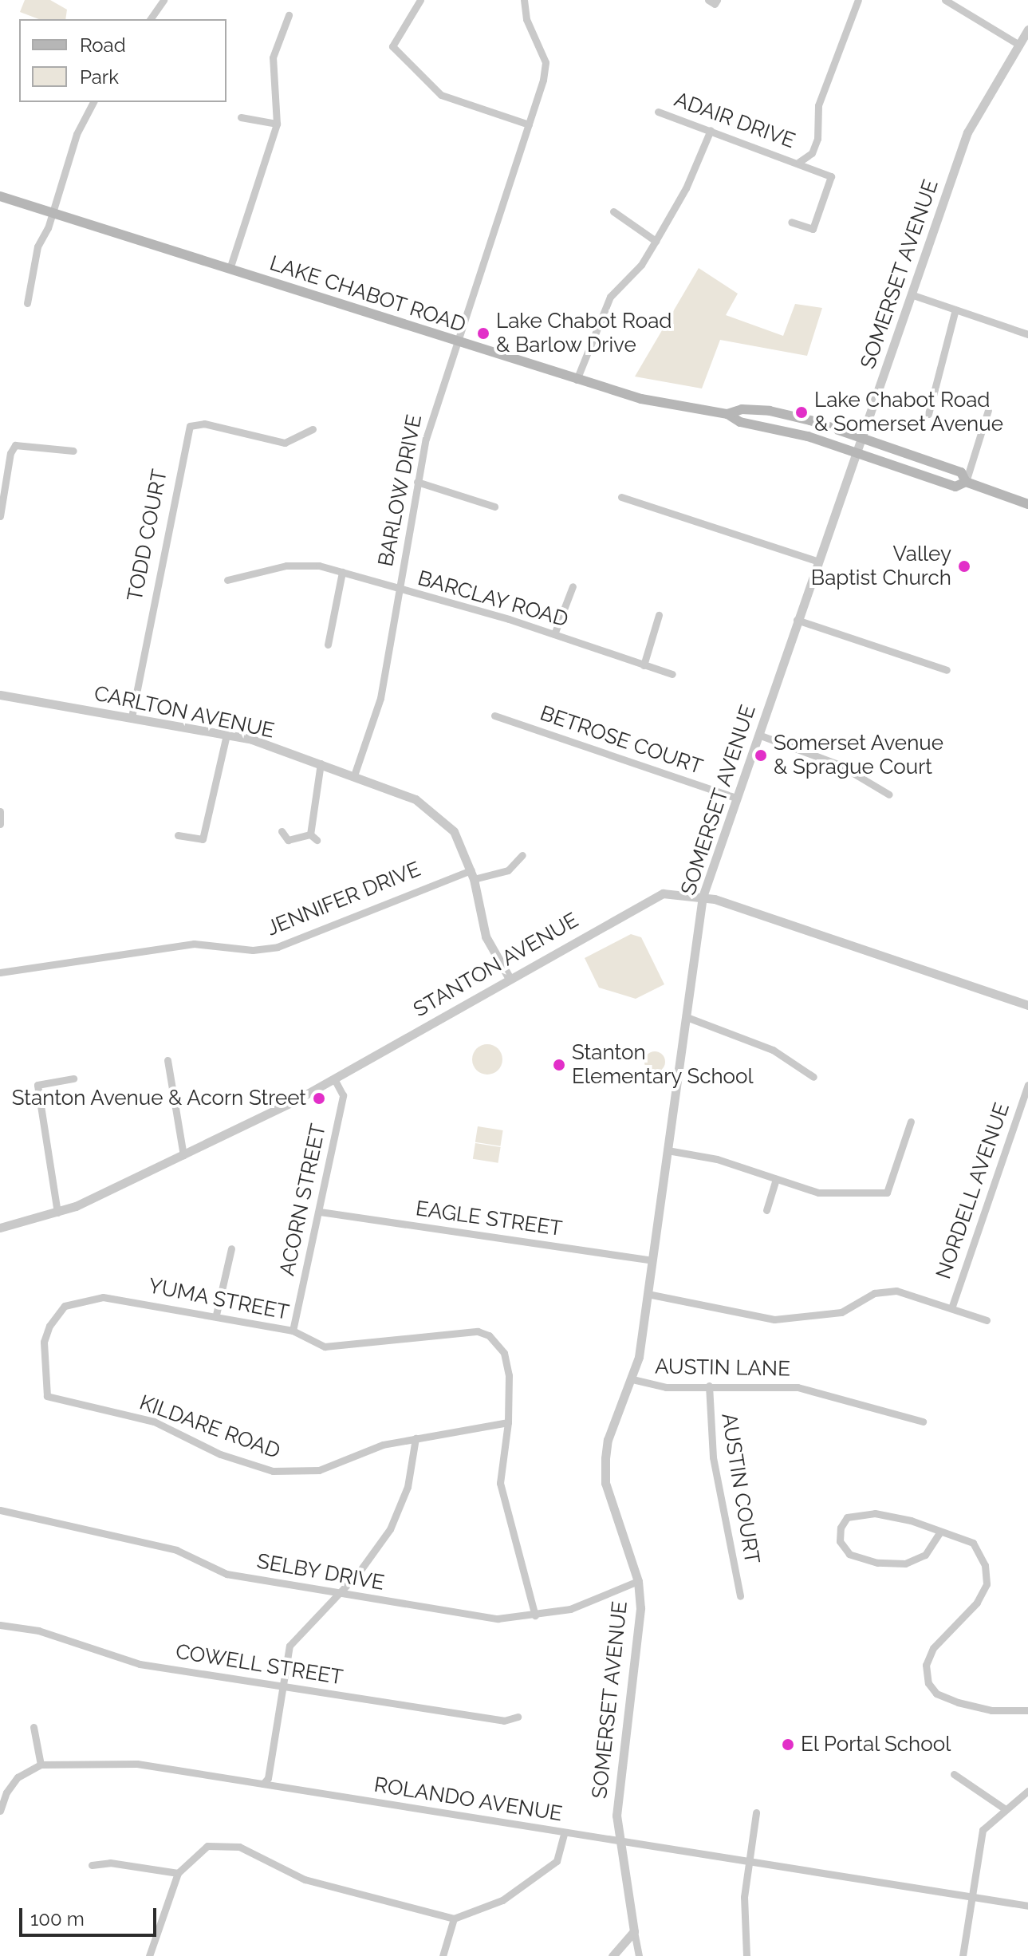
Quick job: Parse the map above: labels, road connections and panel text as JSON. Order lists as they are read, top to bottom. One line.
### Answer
{"streets":{"main road":["LAKE CHABOT ROAD"],"street":["ADAIR DRIVE","SOMERSET AVENUE","BARLOW DRIVE","TODD COURT","BARCLAY ROAD","CARLTON AVENUE","BETROSE COURT","JENNIFER DRIVE","STANTON AVENUE","NORDELL AVENUE","ACORN STREET","EAGLE STREET","YUMA STREET","AUSTIN LANE","KILDARE ROAD","AUSTIN COURT","SELBY DRIVE","COWELL STREET","ROLANDO AVENUE"]},"crossings":[["SOMERSET AVENUE","LAKE CHABOT ROAD"],["SOMERSET AVENUE","BETROSE COURT"],["SOMERSET AVENUE","STANTON AVENUE"],["SOMERSET AVENUE","EAGLE STREET"],["SOMERSET AVENUE","AUSTIN LANE"],["SOMERSET AVENUE","SELBY DRIVE"],["SOMERSET AVENUE","ROLANDO AVENUE"],["LAKE CHABOT ROAD","BARLOW DRIVE"],["BARLOW DRIVE","BARCLAY ROAD"],["BARLOW DRIVE","CARLTON AVENUE"],["TODD COURT","CARLTON AVENUE"],["CARLTON AVENUE","JENNIFER DRIVE"],["CARLTON AVENUE","STANTON AVENUE"],["STANTON AVENUE","ACORN STREET"],["ACORN STREET","EAGLE STREET"],["ACORN STREET","YUMA STREET"],["YUMA STREET","KILDARE ROAD"],["YUMA STREET","SELBY DRIVE"],["AUSTIN LANE","AUSTIN COURT"]],"places":["Lake Chabot Road & Barlow Drive","Lake Chabot Road & Somerset Avenue","Valley Baptist Church","Somerset Avenue & Sprague Court","Stanton Elementary School","Stanton Avenue & Acorn Street","El Portal School"],"legend":["Road","Park"],"scale_bar":"100 m"}
